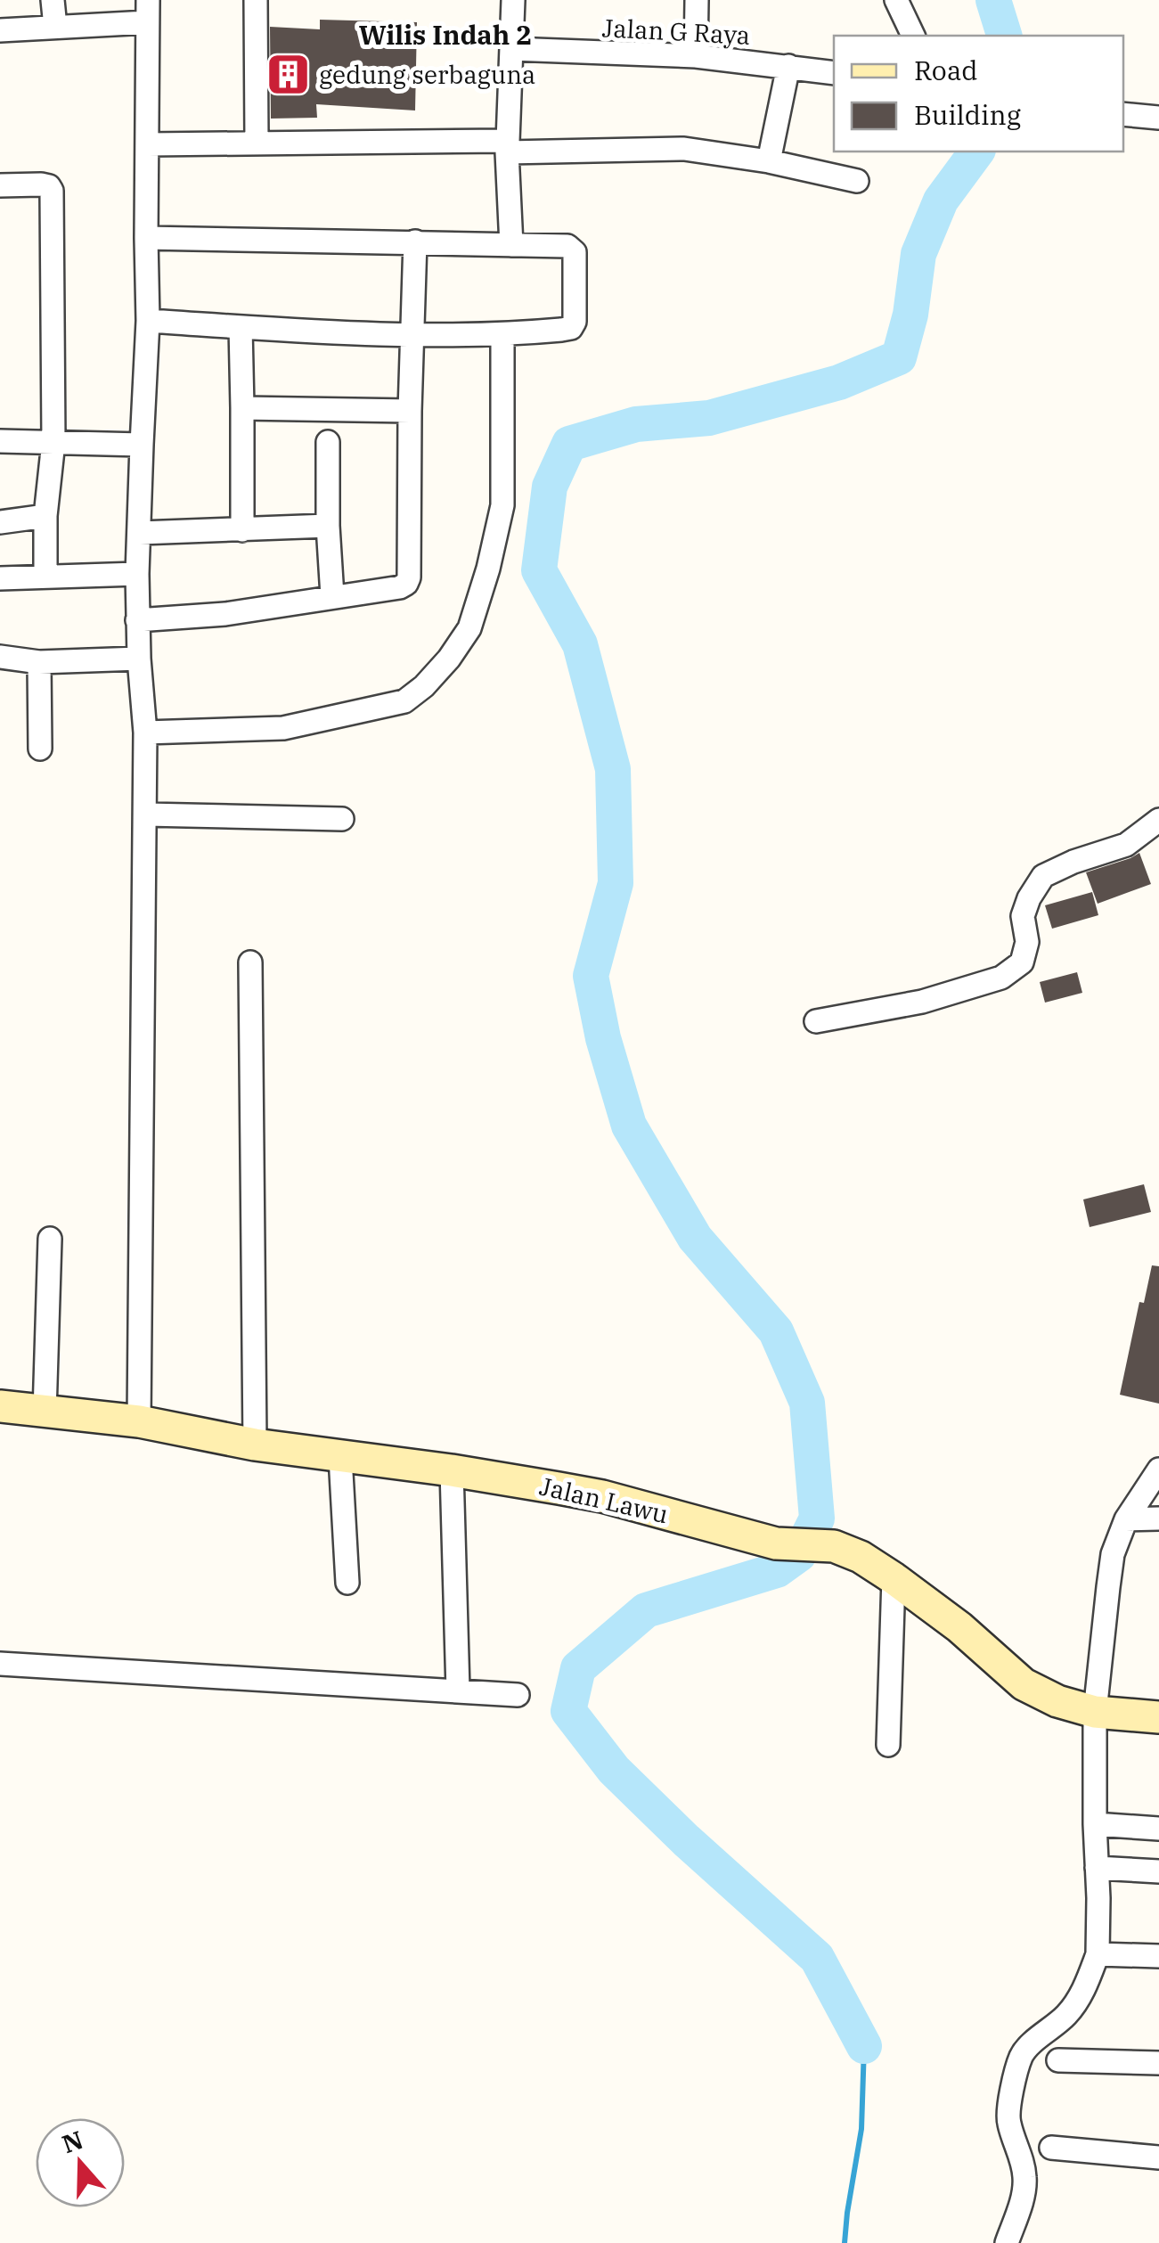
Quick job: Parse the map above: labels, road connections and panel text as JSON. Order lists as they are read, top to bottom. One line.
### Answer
{"streets":{"street":["Jalan G Raya","Jalan Lawu"]},"districts":["Wilis Indah 2"],"places":{"building":["gedung serbaguna"]},"legend":["Road","Building"],"north":"top"}
